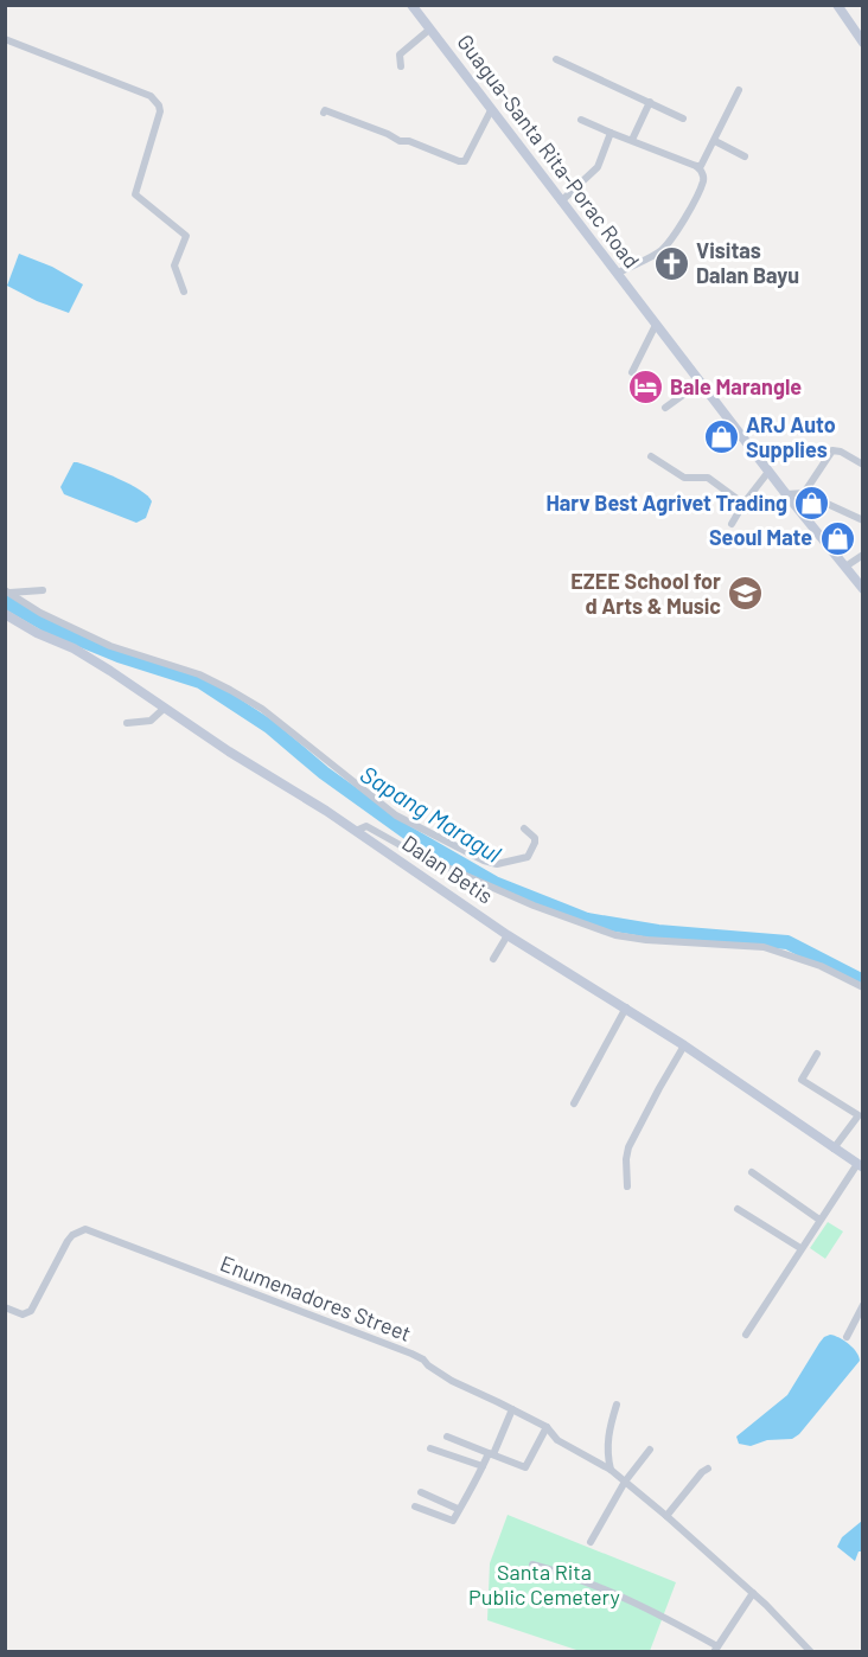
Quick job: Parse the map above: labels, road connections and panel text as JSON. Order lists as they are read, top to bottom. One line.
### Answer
{"streets":{"street":["Guagua-Santa Rita-Porac Road","Dalan Betis","Enumenadores Street"]},"water":["Sapang Maragul"],"parks":["Santa Rita Public Cemetery"],"places":{"church":["Visitas Dalan Bayu"],"hotel":["Bale Marangle"],"shop":["ARJ Auto Supplies","Harv Best Agrivet Trading","Seoul Mate"],"school or university":["EZEE School for d Arts & Music"]}}
